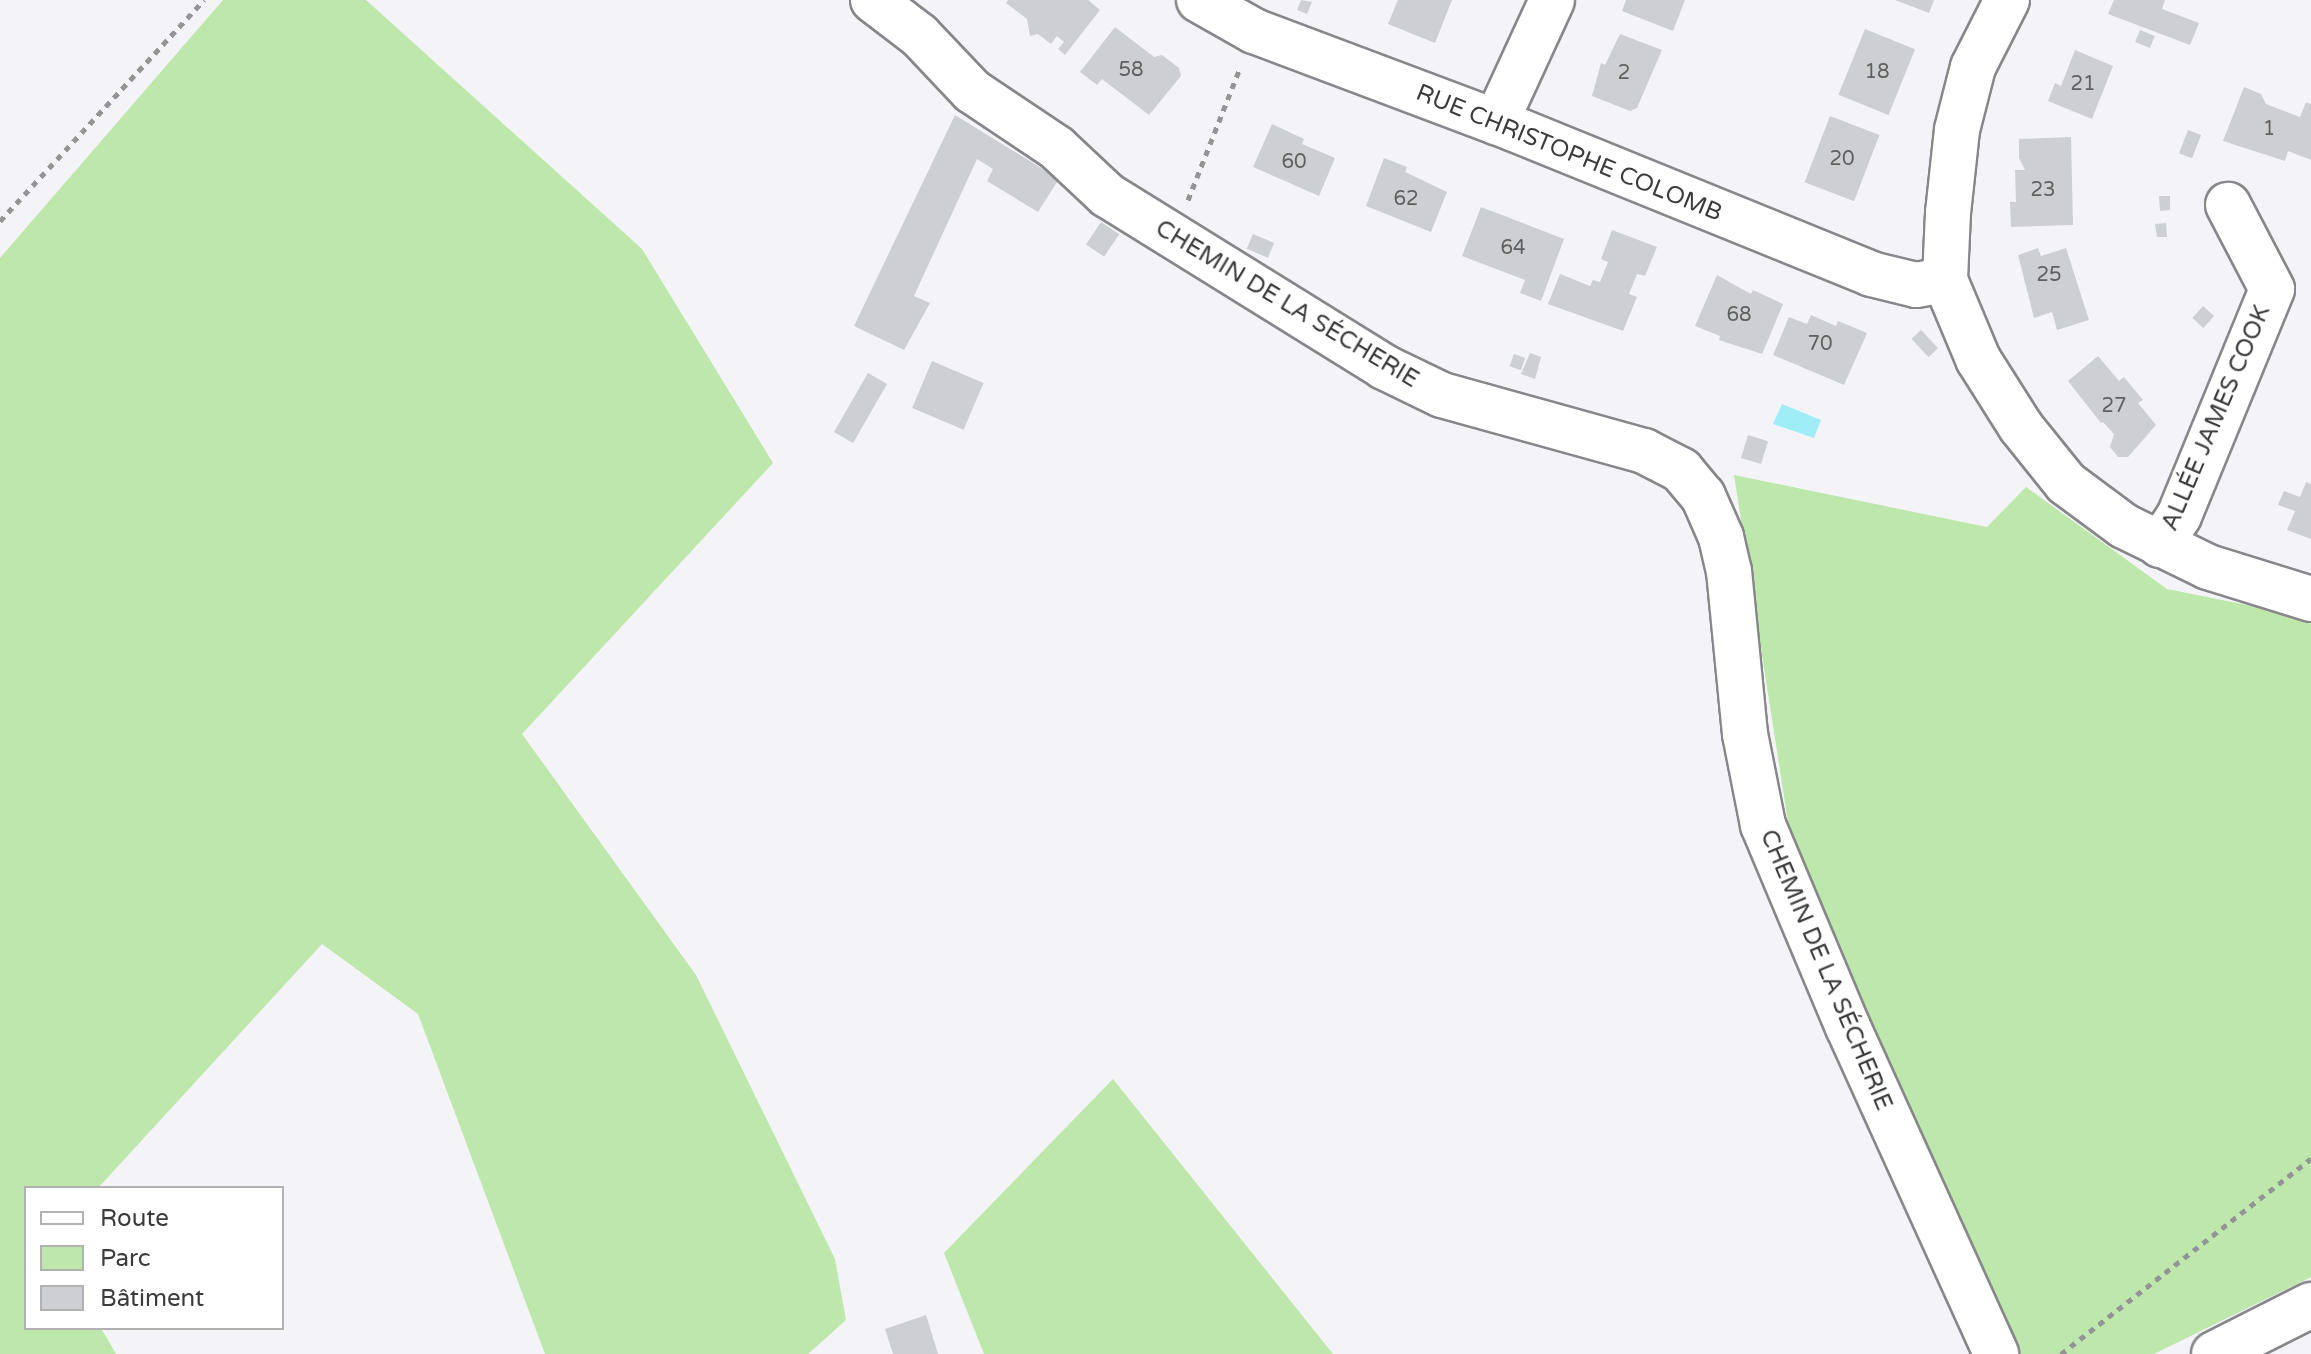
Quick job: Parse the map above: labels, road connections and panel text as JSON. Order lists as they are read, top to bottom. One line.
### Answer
{"streets":{"street":["RUE CHRISTOPHE COLOMB","CHEMIN DE LA SÉCHERIE","ALLÉE JAMES COOK"]},"house_numbers":["58","18","2","21","1","20","60","23","62","64","25","68","70","27"],"legend":["Route","Parc","Bâtiment"]}
